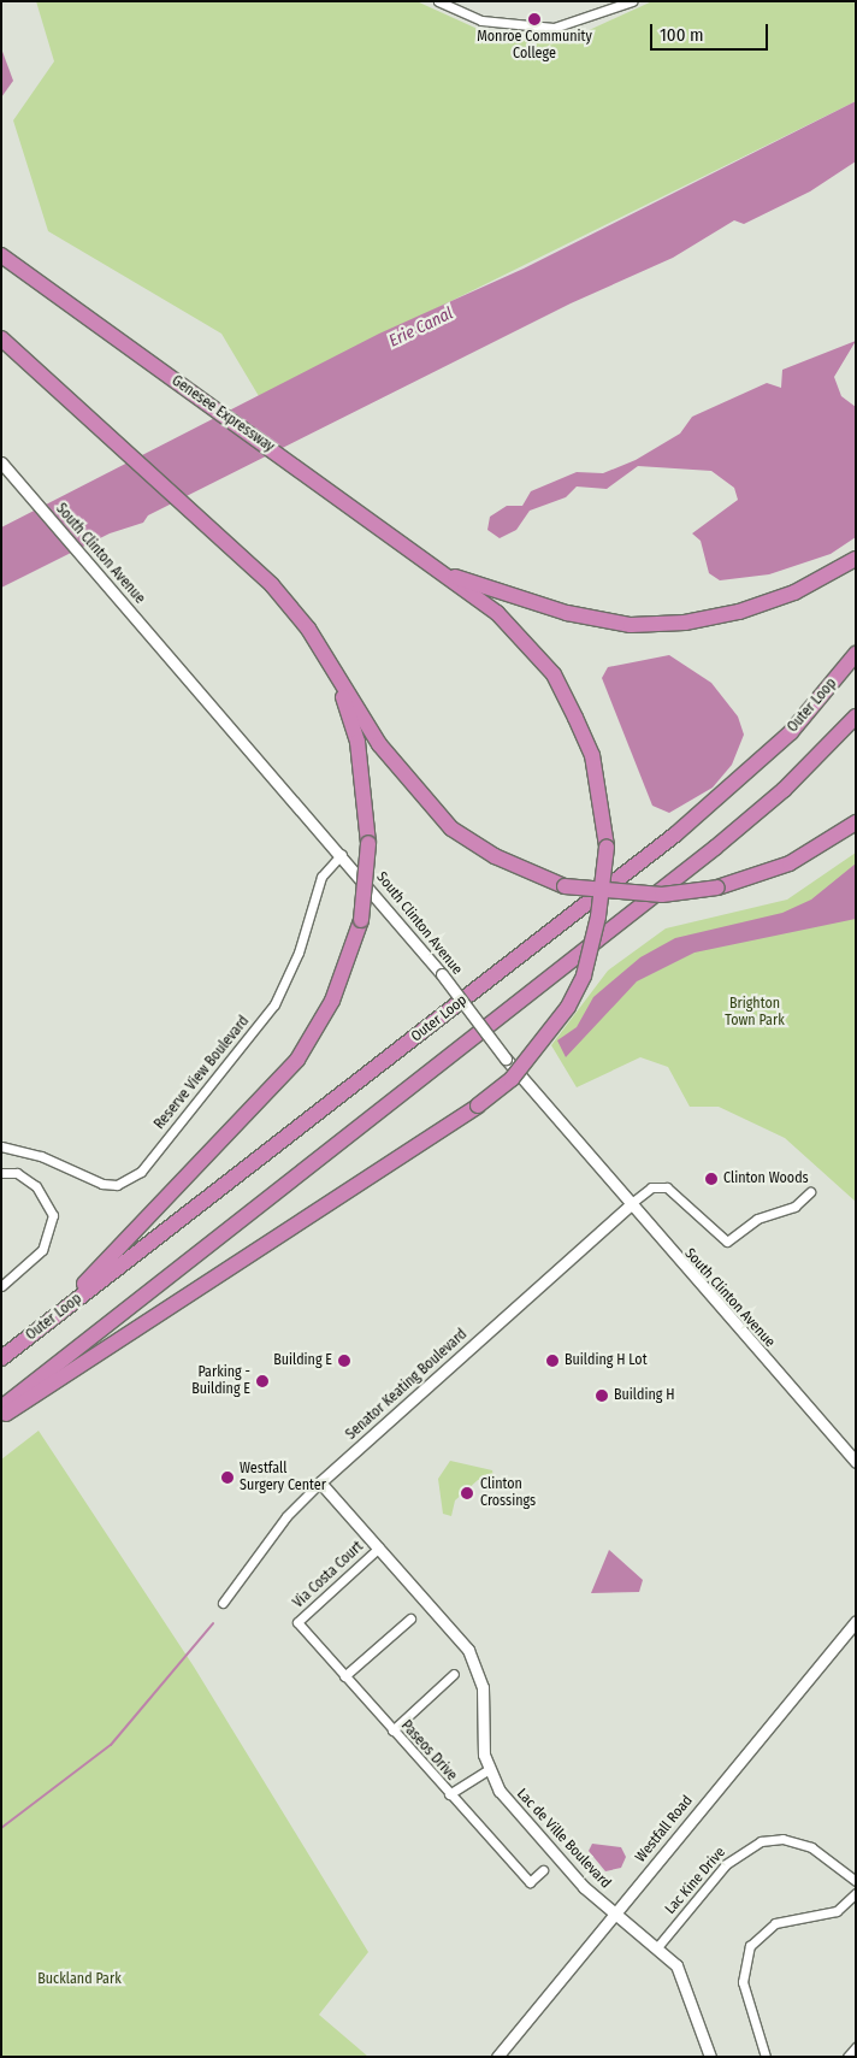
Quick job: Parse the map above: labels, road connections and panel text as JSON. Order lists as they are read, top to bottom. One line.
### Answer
{"streets":{"highway":["Genesee Expressway","Outer Loop"],"street":["South Clinton Avenue","Reserve View Boulevard","Senator Keating Boulevard","Via Costa Court","Paseos Drive","Westfall Road","Lac de Ville Boulevard","Lac Kine Drive"]},"crossings":[["South Clinton Avenue","Reserve View Boulevard"],["South Clinton Avenue","Senator Keating Boulevard"],["Senator Keating Boulevard","Lac de Ville Boulevard"],["Via Costa Court","Paseos Drive"],["Via Costa Court","Lac de Ville Boulevard"],["Westfall Road","Lac de Ville Boulevard"],["Lac de Ville Boulevard","Lac Kine Drive"]],"water":["Erie Canal"],"parks":["Brighton Town Park","Buckland Park"],"places":["Monroe Community College","Clinton Woods","Building E","Building H Lot","Parking - Building E","Building H","Westfall Surgery Center","Clinton Crossings"],"scale_bar":"100 m"}
